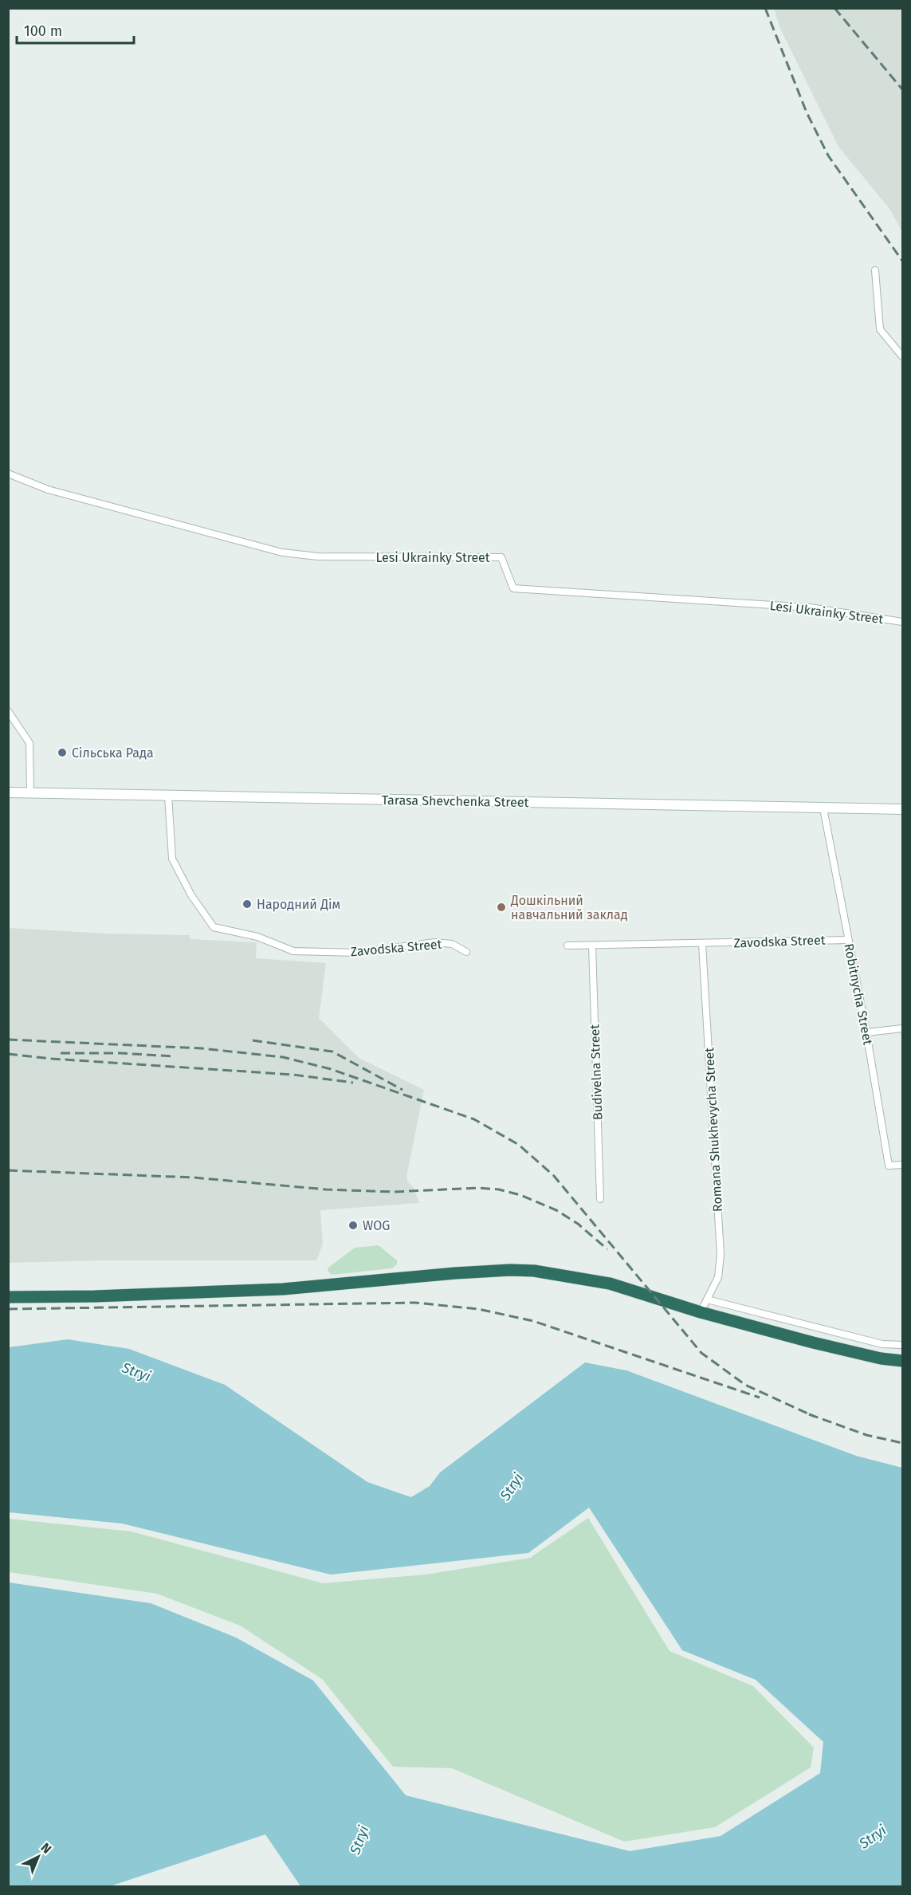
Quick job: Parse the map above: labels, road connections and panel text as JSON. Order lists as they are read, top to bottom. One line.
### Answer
{"streets":{"street":["Lesi Ukrainky Street","Tarasa Shevchenka Street","Zavodska Street","Robitnycha Street","Budivelna Street","Romana Shukhevycha Street"]},"crossings":[["Tarasa Shevchenka Street","Zavodska Street"],["Tarasa Shevchenka Street","Robitnycha Street"],["Zavodska Street","Robitnycha Street"],["Zavodska Street","Budivelna Street"],["Zavodska Street","Romana Shukhevycha Street"]],"water":["Stryi"],"places":["Сільська Рада","Народний Дім","Дошкільний навчальний заклад","WOG"],"scale_bar":"100 m","north":"top right"}
